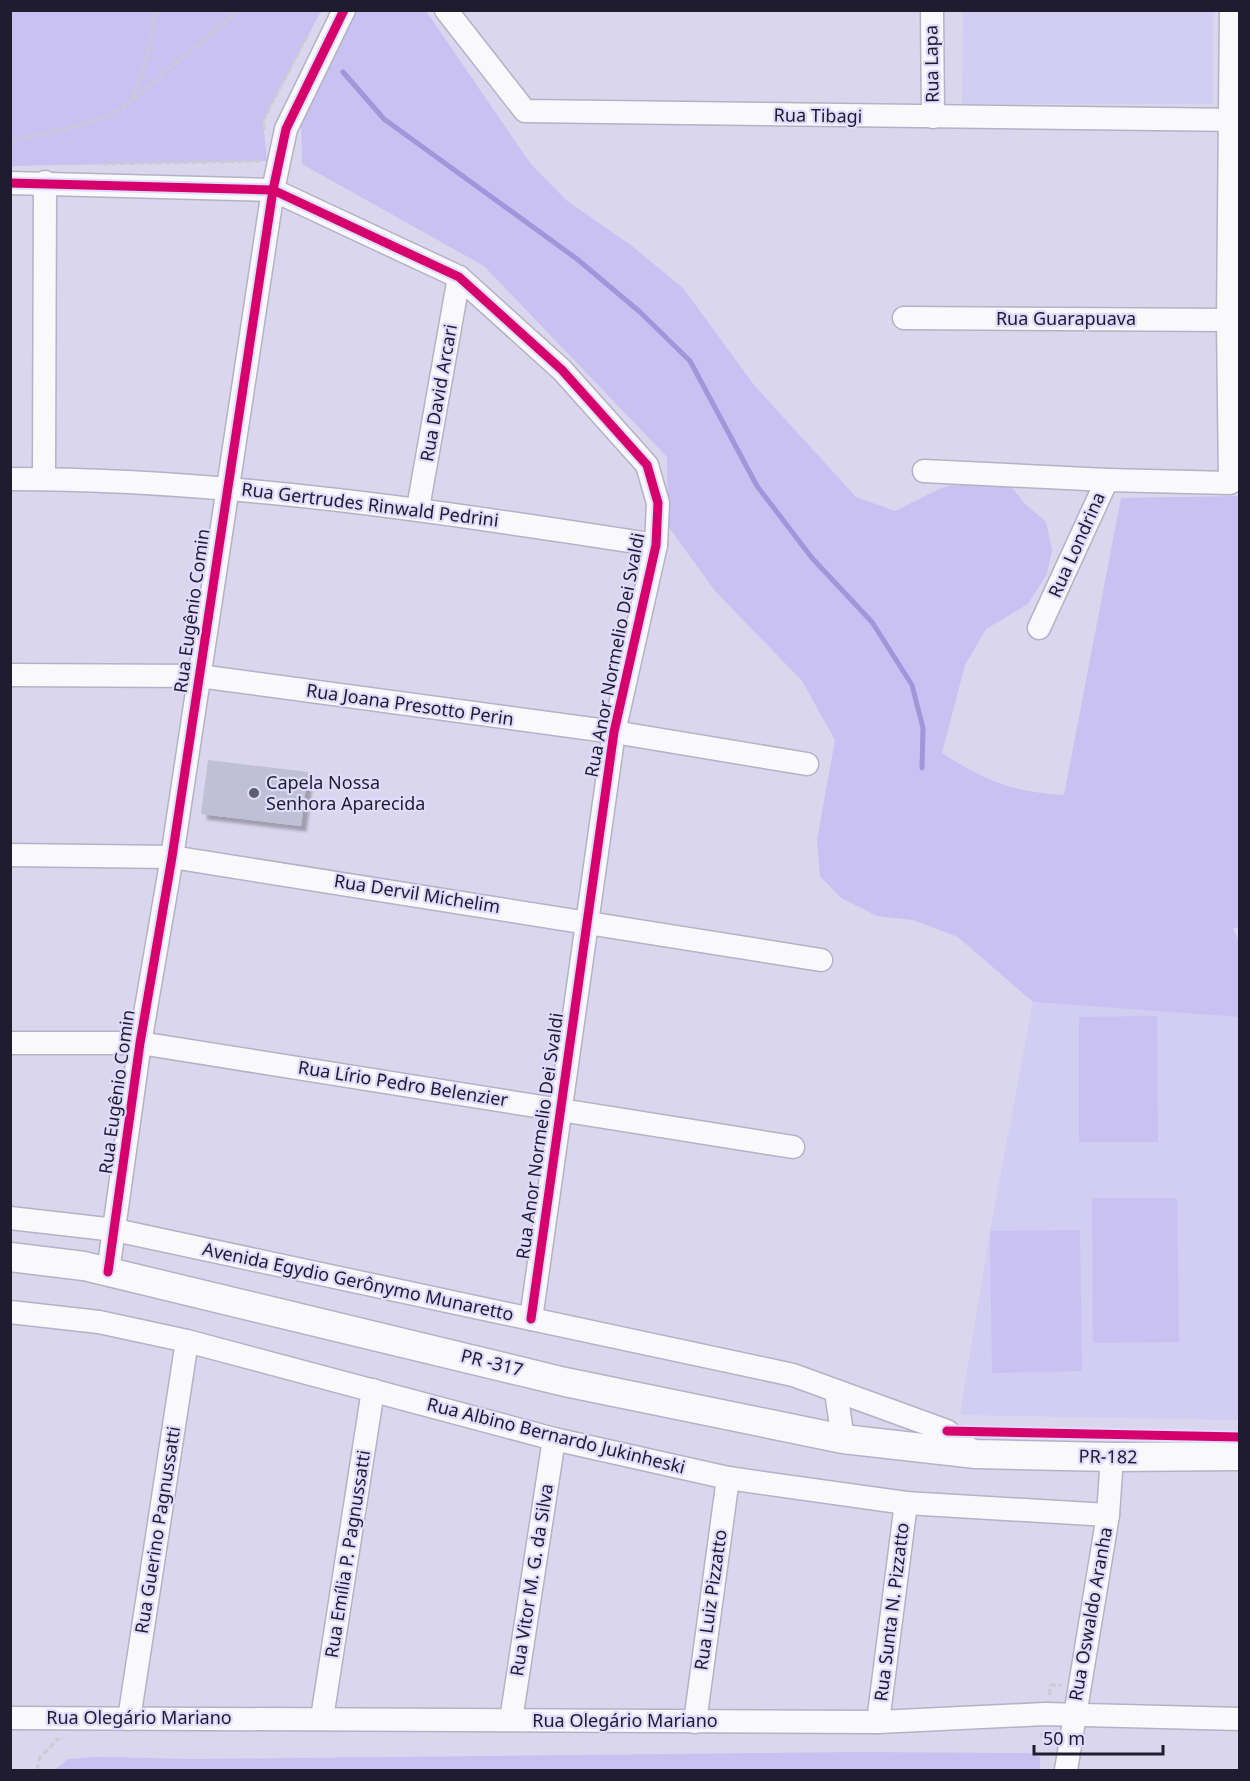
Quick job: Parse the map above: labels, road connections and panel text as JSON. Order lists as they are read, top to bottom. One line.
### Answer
{"streets":{"main road":["PR -317","PR-182"],"street":["Rua Lapa","Rua Tibagi","Rua Guarapuava","Rua David Arcari","Rua Gertrudes Rinwald Pedrini","Rua Londrina","Rua Eugênio Comin","Rua Anor Normelio Dei Svaldi","Rua Joana Presotto Perin","Rua Dervil Michelim","Rua Lírio Pedro Belenzier","Avenida Egydio Gerônymo Munaretto","Rua Albino Bernardo Jukinheski","Rua Guerino Pagnussatti","Rua Emília P. Pagnussatti","Rua Vitor M. G. da Silva","Rua Luiz Pizzatto","Rua Sunta N. Pizzatto","Rua Oswaldo Aranha","Rua Olegário Mariano"]},"crossings":[["Rua Lapa","Rua Tibagi"],["Rua Tibagi","Rua Londrina"],["Rua Guarapuava","Rua Londrina"],["Rua David Arcari","Rua Gertrudes Rinwald Pedrini"],["Rua David Arcari","Rua Anor Normelio Dei Svaldi"],["Rua Gertrudes Rinwald Pedrini","Rua Eugênio Comin"],["Rua Gertrudes Rinwald Pedrini","Rua Anor Normelio Dei Svaldi"],["Rua Eugênio Comin","Rua Anor Normelio Dei Svaldi"],["Rua Eugênio Comin","Rua Joana Presotto Perin"],["Rua Eugênio Comin","Rua Dervil Michelim"],["Rua Eugênio Comin","Rua Lírio Pedro Belenzier"],["Rua Eugênio Comin","Avenida Egydio Gerônymo Munaretto"],["Rua Eugênio Comin","PR -317"],["Rua Anor Normelio Dei Svaldi","Rua Joana Presotto Perin"],["Rua Anor Normelio Dei Svaldi","Rua Dervil Michelim"],["Rua Anor Normelio Dei Svaldi","Rua Lírio Pedro Belenzier"],["Rua Anor Normelio Dei Svaldi","Avenida Egydio Gerônymo Munaretto"],["Avenida Egydio Gerônymo Munaretto","PR -317"],["Avenida Egydio Gerônymo Munaretto","PR-182"],["PR -317","PR-182"],["Rua Albino Bernardo Jukinheski","Rua Guerino Pagnussatti"],["Rua Albino Bernardo Jukinheski","Rua Emília P. Pagnussatti"],["Rua Albino Bernardo Jukinheski","Rua Vitor M. G. da Silva"],["Rua Albino Bernardo Jukinheski","Rua Luiz Pizzatto"],["Rua Albino Bernardo Jukinheski","Rua Sunta N. Pizzatto"],["Rua Albino Bernardo Jukinheski","Rua Oswaldo Aranha"],["PR-182","Rua Oswaldo Aranha"],["Rua Guerino Pagnussatti","Rua Olegário Mariano"],["Rua Emília P. Pagnussatti","Rua Olegário Mariano"],["Rua Vitor M. G. da Silva","Rua Olegário Mariano"],["Rua Luiz Pizzatto","Rua Olegário Mariano"],["Rua Sunta N. Pizzatto","Rua Olegário Mariano"],["Rua Oswaldo Aranha","Rua Olegário Mariano"]],"places":["Capela Nossa Senhora Aparecida"],"scale_bar":"50 m"}
